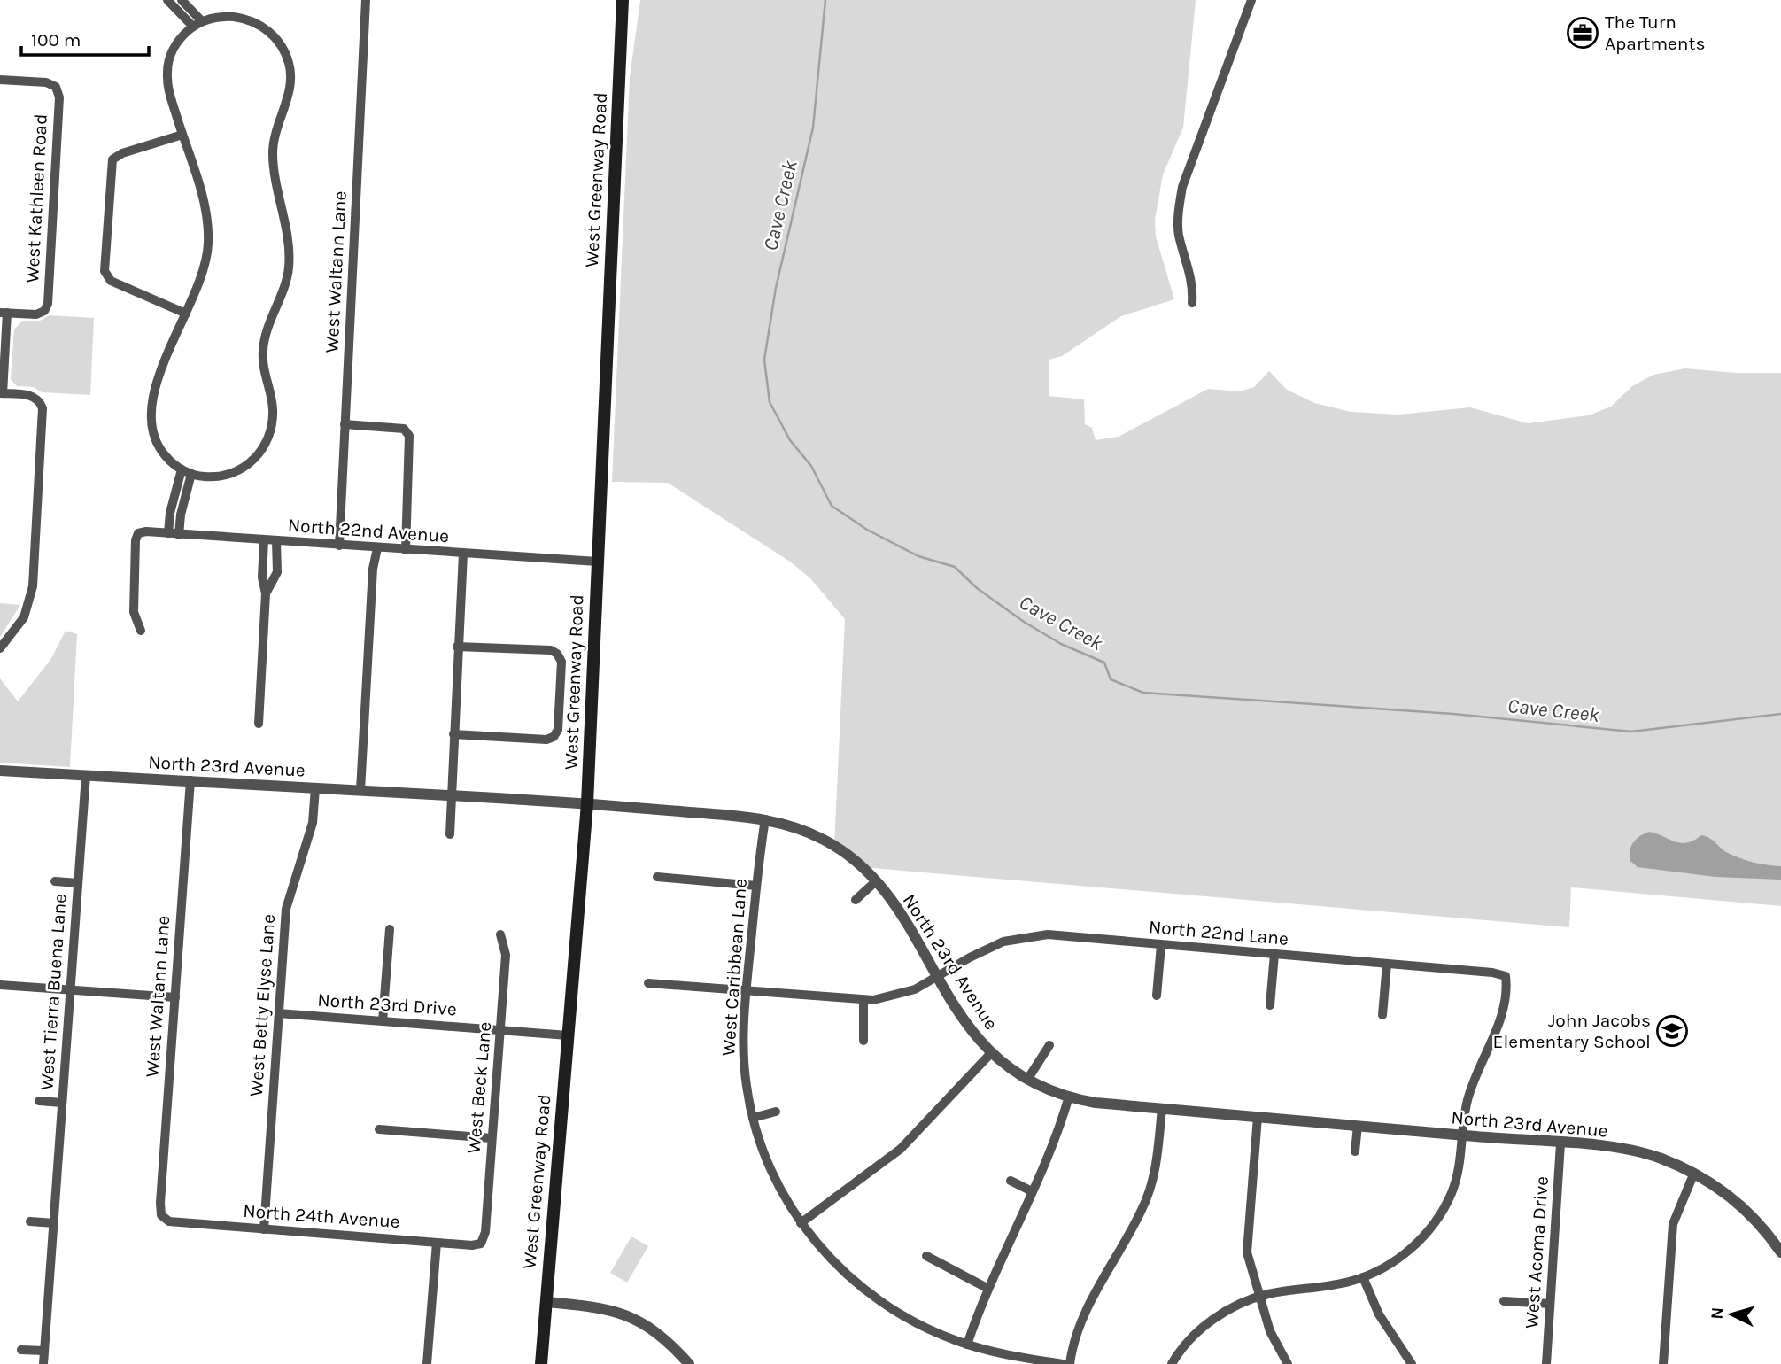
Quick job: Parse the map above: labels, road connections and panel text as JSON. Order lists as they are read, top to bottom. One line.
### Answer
{"streets":{"main road":["West Greenway Road"],"street":["West Kathleen Road","West Waltann Lane","North 22nd Avenue","North 23rd Avenue","North 22nd Lane","West Caribbean Lane","West Tierra Buena Lane","North 23rd Drive","West Betty Elyse Lane","West Beck Lane","North 24th Avenue","West Acoma Drive"]},"crossings":[["West Greenway Road","North 22nd Avenue"],["West Greenway Road","North 23rd Avenue"],["West Greenway Road","North 23rd Drive"],["West Waltann Lane","North 22nd Avenue"],["West Waltann Lane","North 23rd Avenue"],["West Waltann Lane","North 24th Avenue"],["North 23rd Avenue","North 22nd Lane"],["North 23rd Avenue","West Caribbean Lane"],["North 23rd Avenue","West Tierra Buena Lane"],["North 23rd Avenue","West Betty Elyse Lane"],["North 23rd Avenue","West Acoma Drive"],["North 22nd Lane","West Caribbean Lane"],["North 23rd Drive","West Betty Elyse Lane"],["North 23rd Drive","West Beck Lane"],["West Betty Elyse Lane","North 24th Avenue"],["West Beck Lane","North 24th Avenue"]],"water":["Cave Creek"],"places":{"office":["The Turn Apartments"],"school or university":["John Jacobs Elementary School"]},"scale_bar":"100 m","north":"left"}
